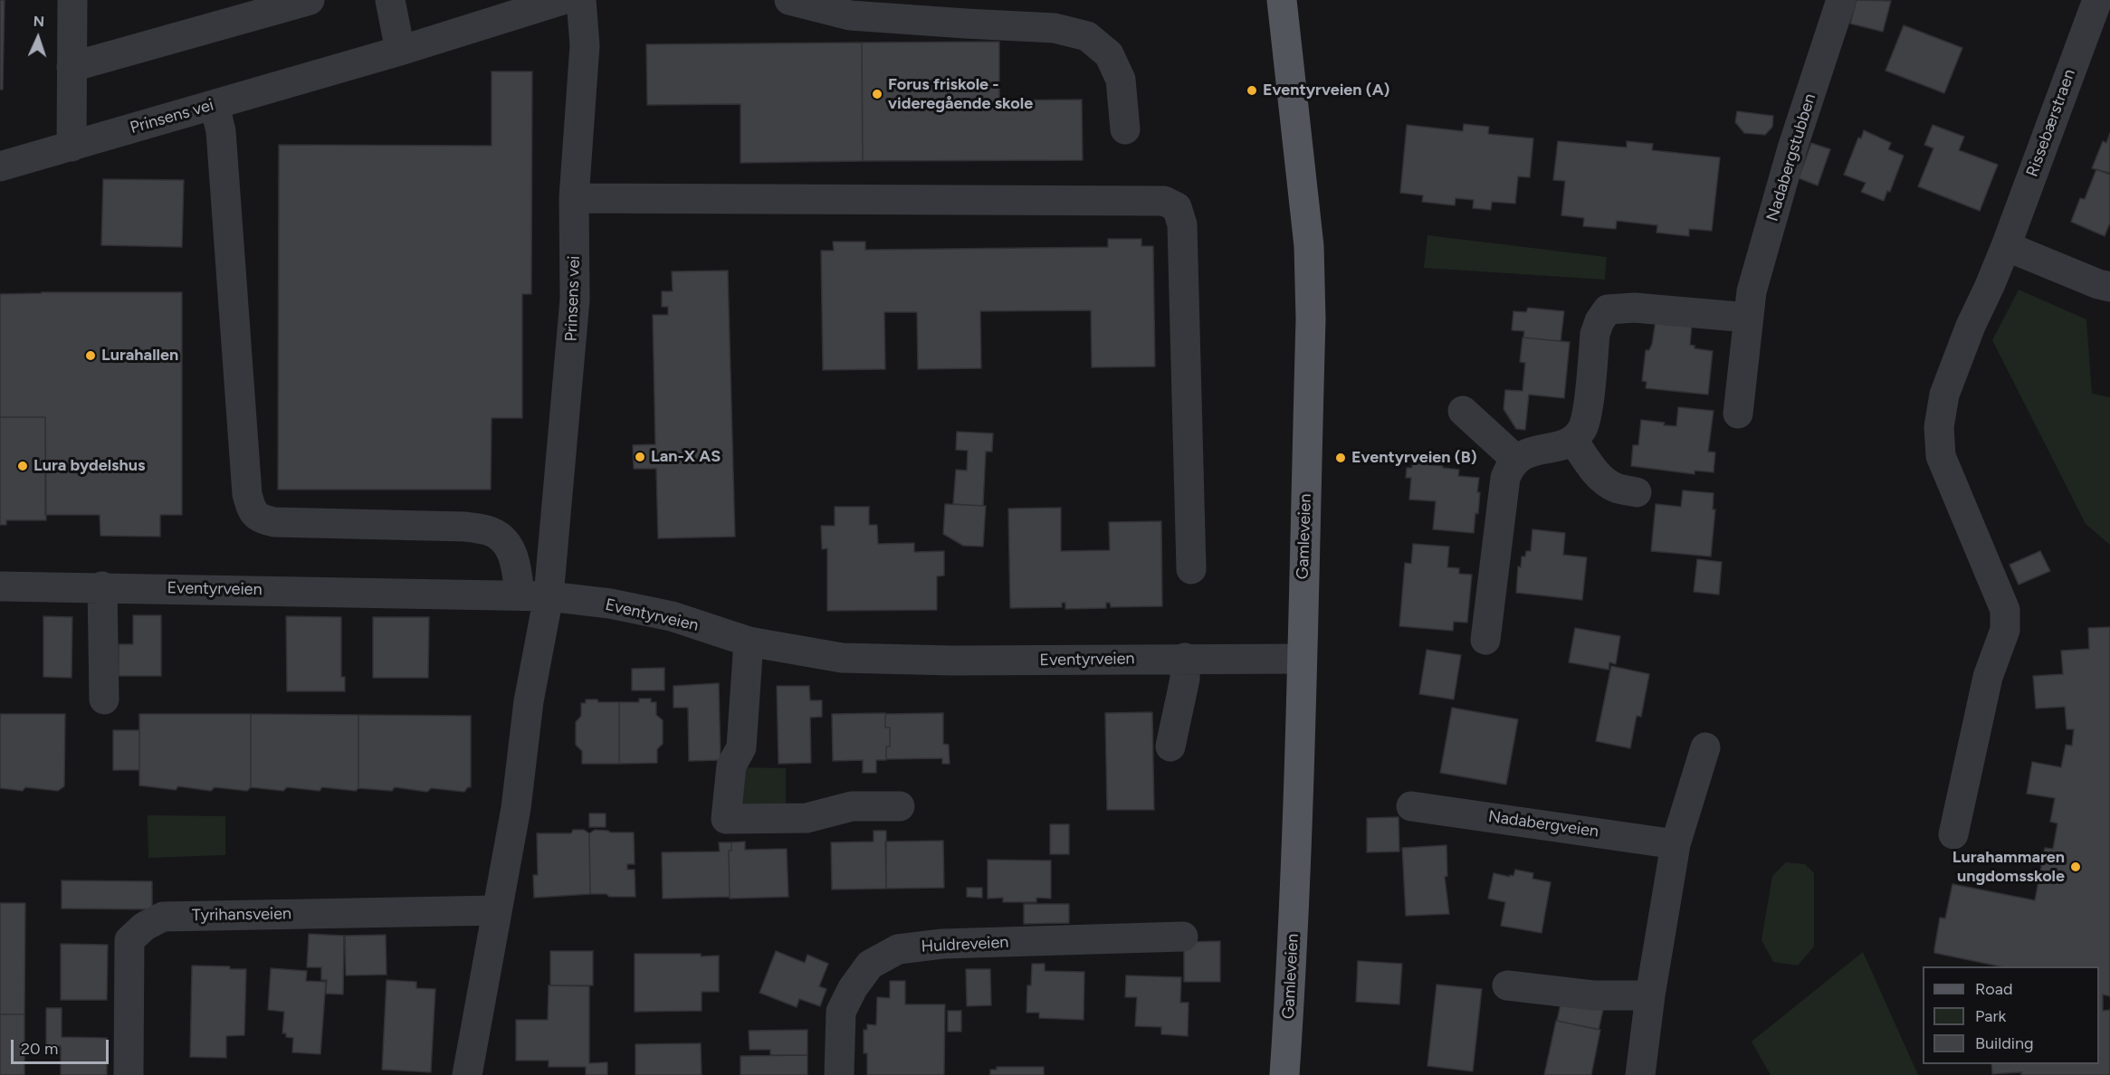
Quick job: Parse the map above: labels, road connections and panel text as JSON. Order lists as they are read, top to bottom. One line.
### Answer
{"streets":{"main road":["Gamleveien"],"street":["Prinsens vei","Rissebærstraen","Nadabergstubben","Eventyrveien","Nadabergveien","Tyrihansveien","Huldreveien"]},"crossings":[["Prinsens vei","Eventyrveien"],["Gamleveien","Eventyrveien"]],"places":["Eventyrveien (A)","Forus friskole - videregående skole","Lurahallen","Lan-X AS","Eventyrveien (B)","Lura bydelshus","Lurahammaren ungdomsskole"],"legend":["Road","Park","Building"],"scale_bar":"20 m","north":"top"}
